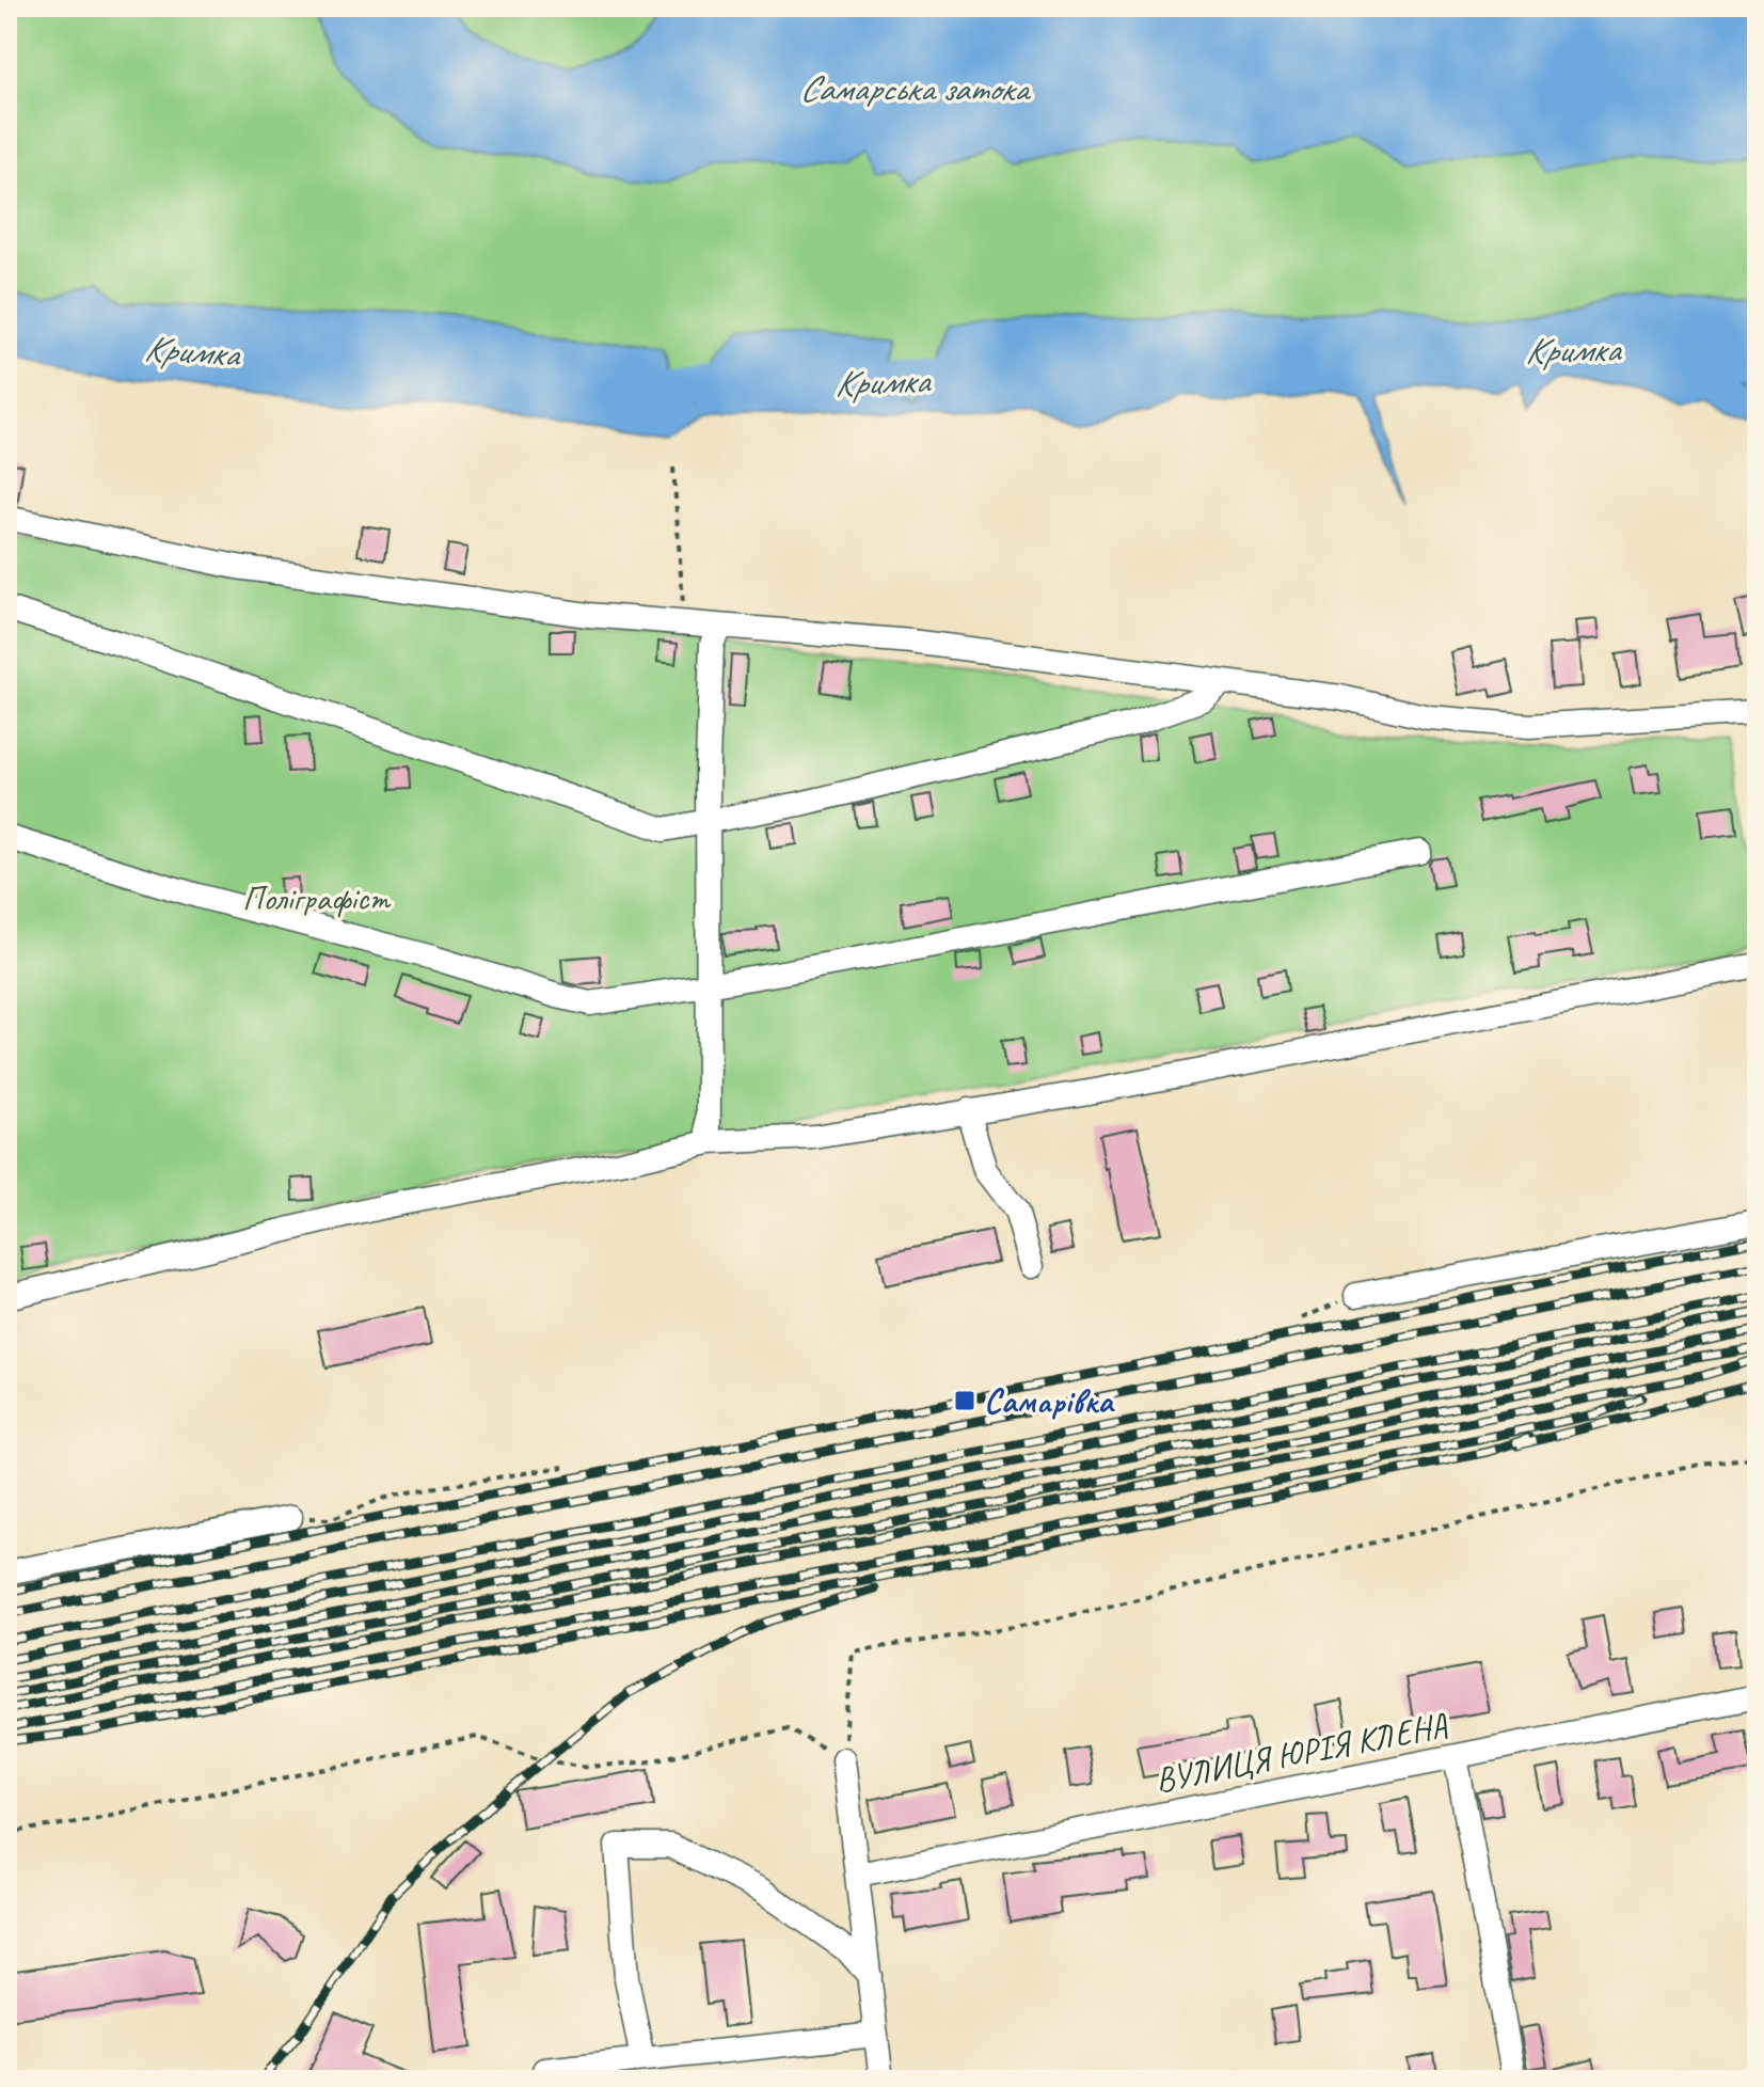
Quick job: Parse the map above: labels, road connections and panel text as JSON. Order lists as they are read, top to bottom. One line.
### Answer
{"streets":{"street":["ВУЛИЦЯ ЮРІЯ КЛЕНА"]},"water":["Самарська затока","Кримка"],"parks":["Поліграфіст"],"places":{"transit":["Самарівка"]}}
